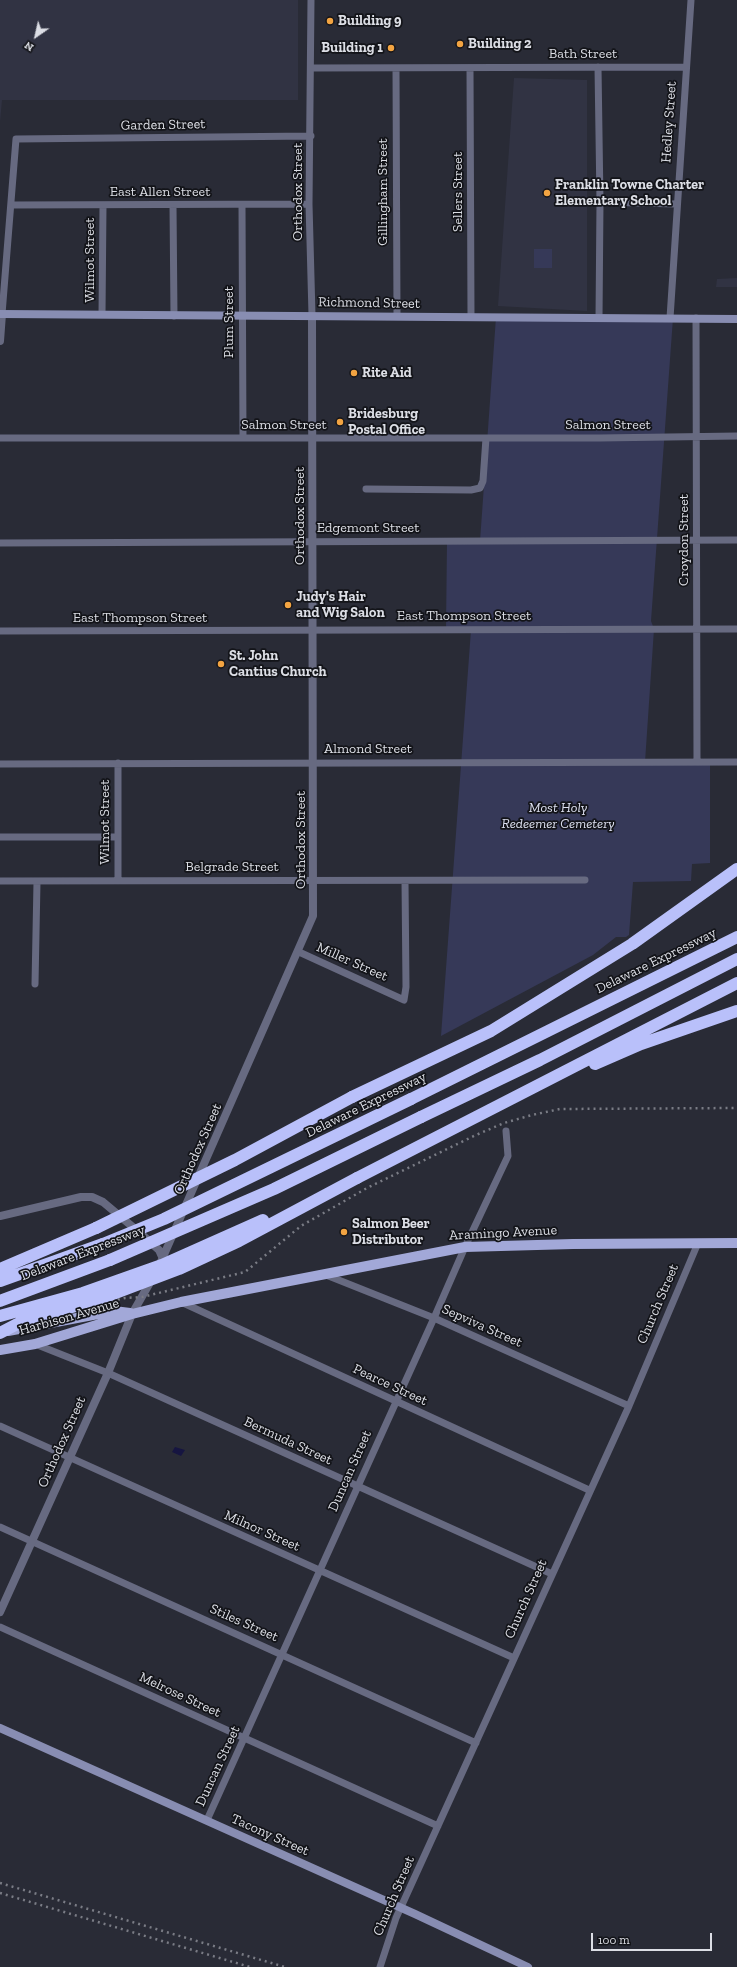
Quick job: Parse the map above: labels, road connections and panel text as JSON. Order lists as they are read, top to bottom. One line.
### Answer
{"streets":{"highway":["Delaware Expressway"],"main road":["Richmond Street","Aramingo Avenue","Harbison Avenue","Tacony Street"],"street":["Bath Street","Hedley Street","Garden Street","East Allen Street","Orthodox Street","Gillingham Street","Sellers Street","Wilmot Street","Plum Street","Salmon Street","Edgemont Street","Croydon Street","East Thompson Street","Almond Street","Belgrade Street","Miller Street","Church Street","Sepviva Street","Pearce Street","Bermuda Street","Duncan Street","Milnor Street","Stiles Street","Melrose Street"]},"crossings":[["Bath Street","Hedley Street"],["Bath Street","Orthodox Street"],["Bath Street","Gillingham Street"],["Bath Street","Sellers Street"],["Hedley Street","Richmond Street"],["Garden Street","East Allen Street"],["Garden Street","Orthodox Street"],["East Allen Street","Orthodox Street"],["East Allen Street","Wilmot Street"],["East Allen Street","Plum Street"],["Orthodox Street","Richmond Street"],["Orthodox Street","Salmon Street"],["Orthodox Street","Edgemont Street"],["Orthodox Street","East Thompson Street"],["Orthodox Street","Almond Street"],["Orthodox Street","Belgrade Street"],["Orthodox Street","Miller Street"],["Orthodox Street","Aramingo Avenue"],["Orthodox Street","Harbison Avenue"],["Orthodox Street","Bermuda Street"],["Orthodox Street","Milnor Street"],["Orthodox Street","Stiles Street"],["Gillingham Street","Richmond Street"],["Sellers Street","Richmond Street"],["Wilmot Street","Richmond Street"],["Wilmot Street","Almond Street"],["Wilmot Street","Belgrade Street"],["Richmond Street","Plum Street"],["Richmond Street","Croydon Street"],["Plum Street","Salmon Street"],["Salmon Street","Croydon Street"],["Edgemont Street","Croydon Street"],["Croydon Street","East Thompson Street"],["Croydon Street","Almond Street"],["Belgrade Street","Miller Street"],["Aramingo Avenue","Church Street"],["Aramingo Avenue","Harbison Avenue"],["Aramingo Avenue","Sepviva Street"],["Aramingo Avenue","Pearce Street"],["Aramingo Avenue","Duncan Street"],["Church Street","Sepviva Street"],["Church Street","Pearce Street"],["Church Street","Bermuda Street"],["Church Street","Milnor Street"],["Church Street","Stiles Street"],["Church Street","Melrose Street"],["Church Street","Tacony Street"],["Harbison Avenue","Bermuda Street"],["Sepviva Street","Duncan Street"],["Pearce Street","Duncan Street"],["Bermuda Street","Duncan Street"],["Duncan Street","Milnor Street"],["Duncan Street","Stiles Street"],["Duncan Street","Melrose Street"],["Duncan Street","Tacony Street"]],"parks":["Most Holy Redeemer Cemetery"],"places":["Building 9","Building 2","Building 1","Franklin Towne Charter Elementary School","Rite Aid","Bridesburg Postal Office","Judy's Hair and Wig Salon","St. John Cantius Church","Salmon Beer Distributor"],"scale_bar":"100 m","north":"bottom left"}
